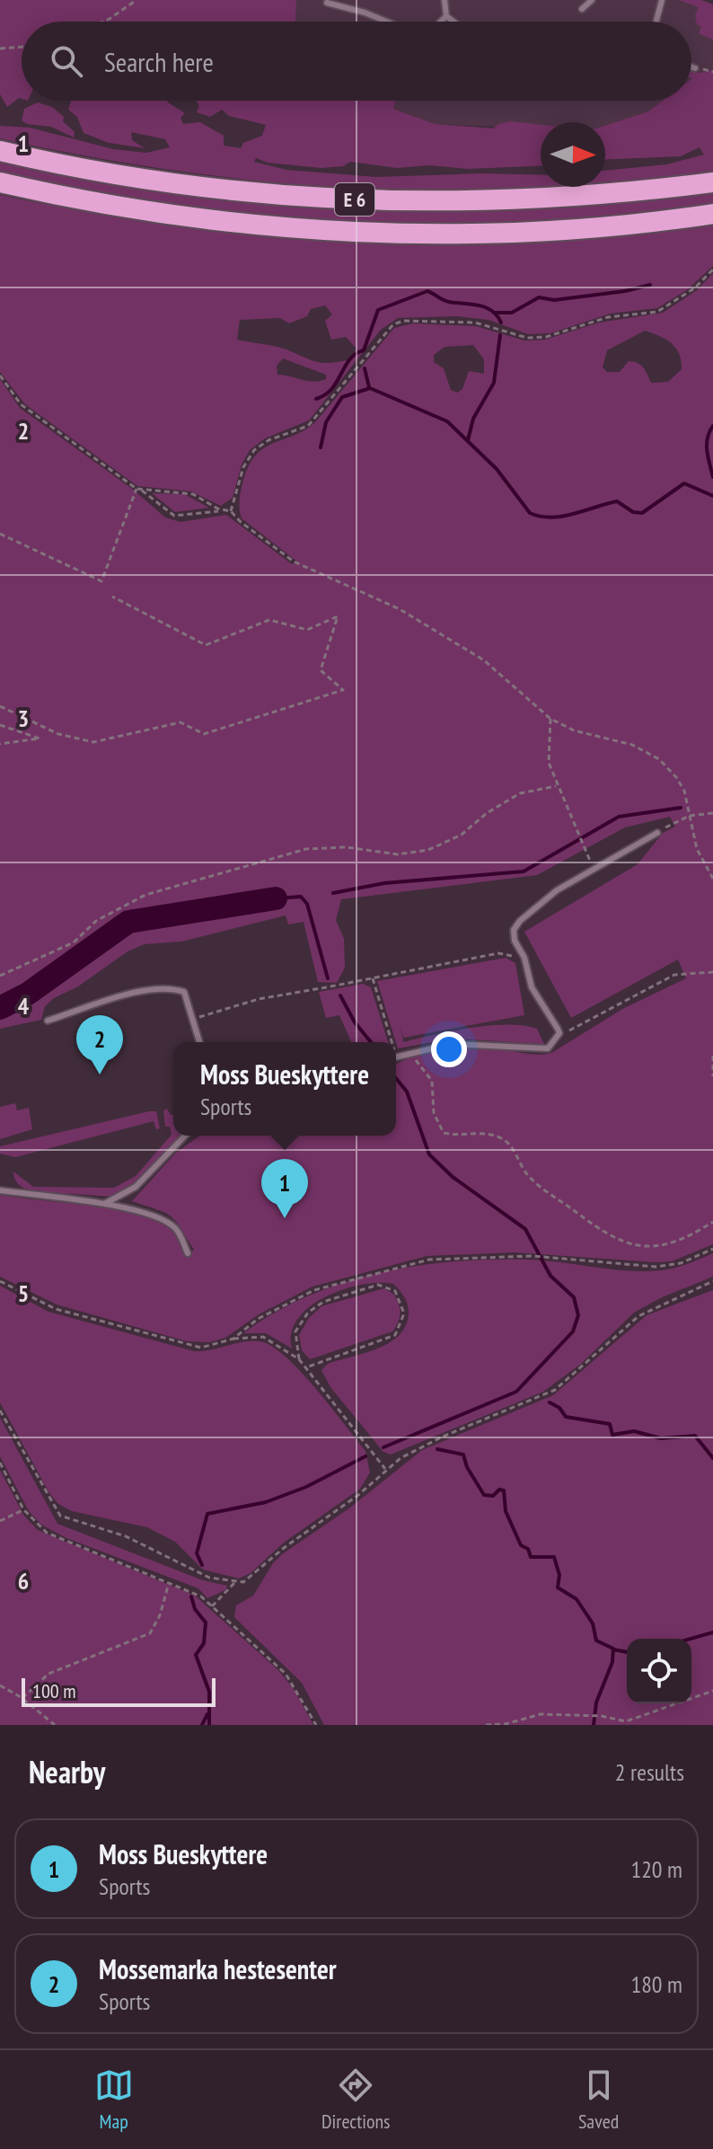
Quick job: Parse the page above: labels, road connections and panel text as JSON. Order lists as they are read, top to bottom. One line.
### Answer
{"streets":{"highway":["E 6"]},"scale_bar":"100 m","north":"right","page":{"search":"Search here","pins":["2","1"],"popup":["Moss Bueskyttere","Sports"],"scale":"100 m","heading":["Nearby","2 results"],"list":[{"mark":"1","name":"Moss Bueskyttere","note":"Sports","value":"120 m"},{"mark":"2","name":"Mossemarka hestesenter","note":"Sports","value":"180 m"}],"nav":["Map","Directions","Saved"]},"grid":{"rows":["1","2","3","4","5","6"]}}
